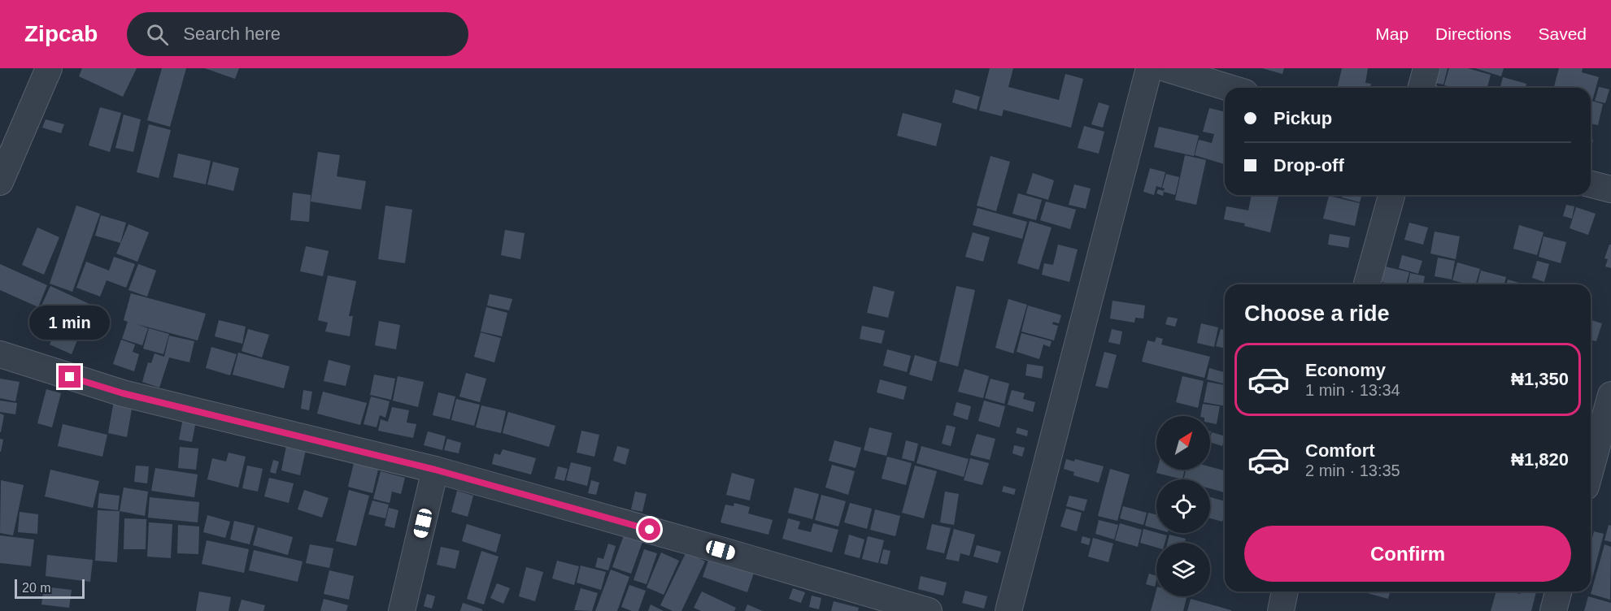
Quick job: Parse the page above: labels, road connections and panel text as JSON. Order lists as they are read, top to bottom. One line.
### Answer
{"scale_bar":"20 m","north":"top right","page":{"header":"Zipcab","search":"Search here","nav":["Map","Directions","Saved"],"banner":["Pickup","Drop-off"],"heading":"Choose a ride","bubble":"1 min","list":[{"name":"Economy","note":"1 min · 13:34","value":"₦1,350"},{"name":"Comfort","note":"2 min · 13:35","value":"₦1,820"}],"buttons":"Confirm","scale":"20 m"}}
